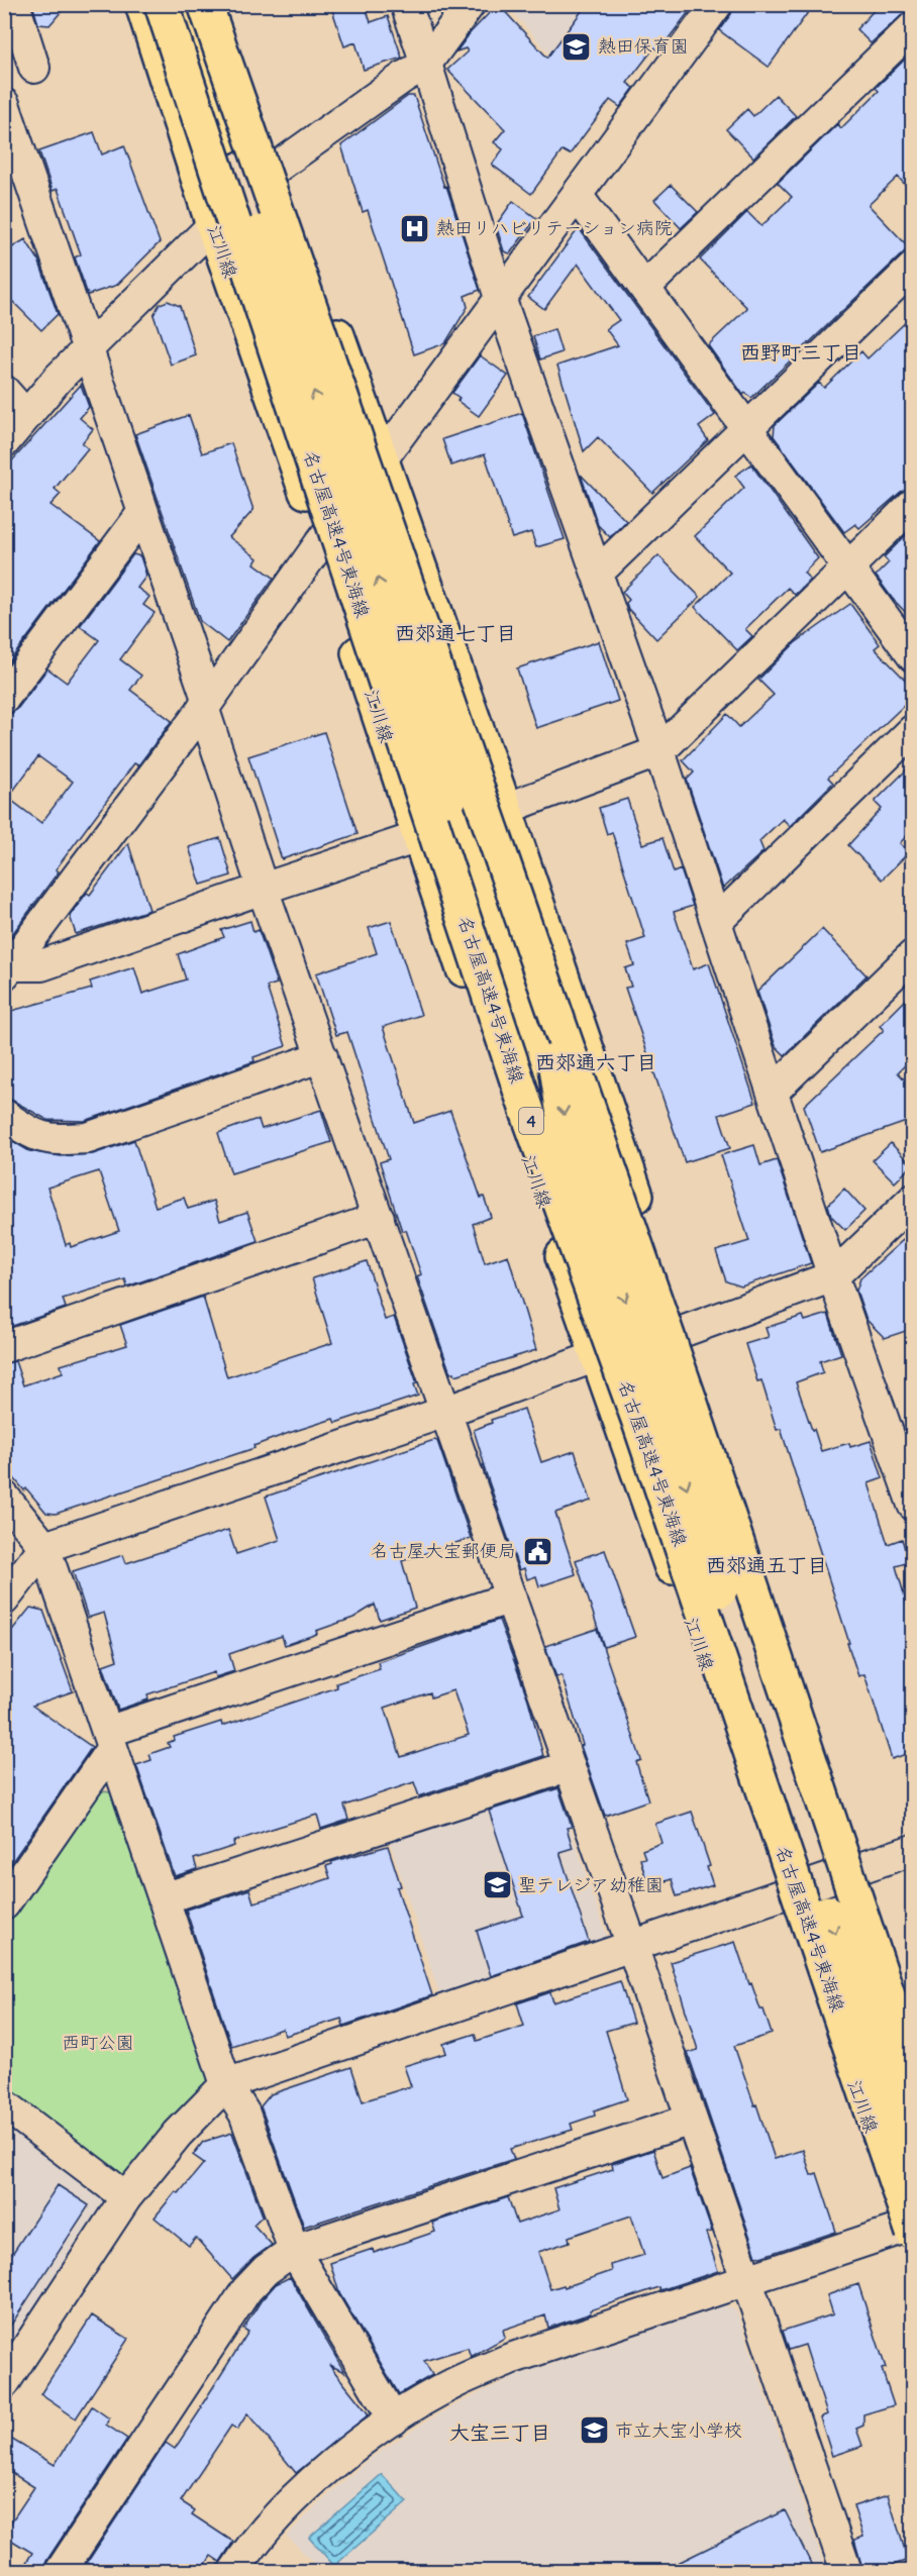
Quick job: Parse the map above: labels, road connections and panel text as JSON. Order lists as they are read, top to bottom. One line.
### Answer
{"streets":{"main road":["江川線","名古屋高速4号東海線","4"]},"crossings":[["江川線","名古屋高速4号東海線"]],"districts":["西野町三丁目","西郊通七丁目","西郊通六丁目","西郊通五丁目","大宝三丁目"],"parks":["西町公園"],"places":{"school or university":["熱田保育園","聖テレジア幼稚園","市立大宝小学校"],"hospital":["熱田リハビリテーション病院"],"public building":["名古屋大宝郵便局"]}}
